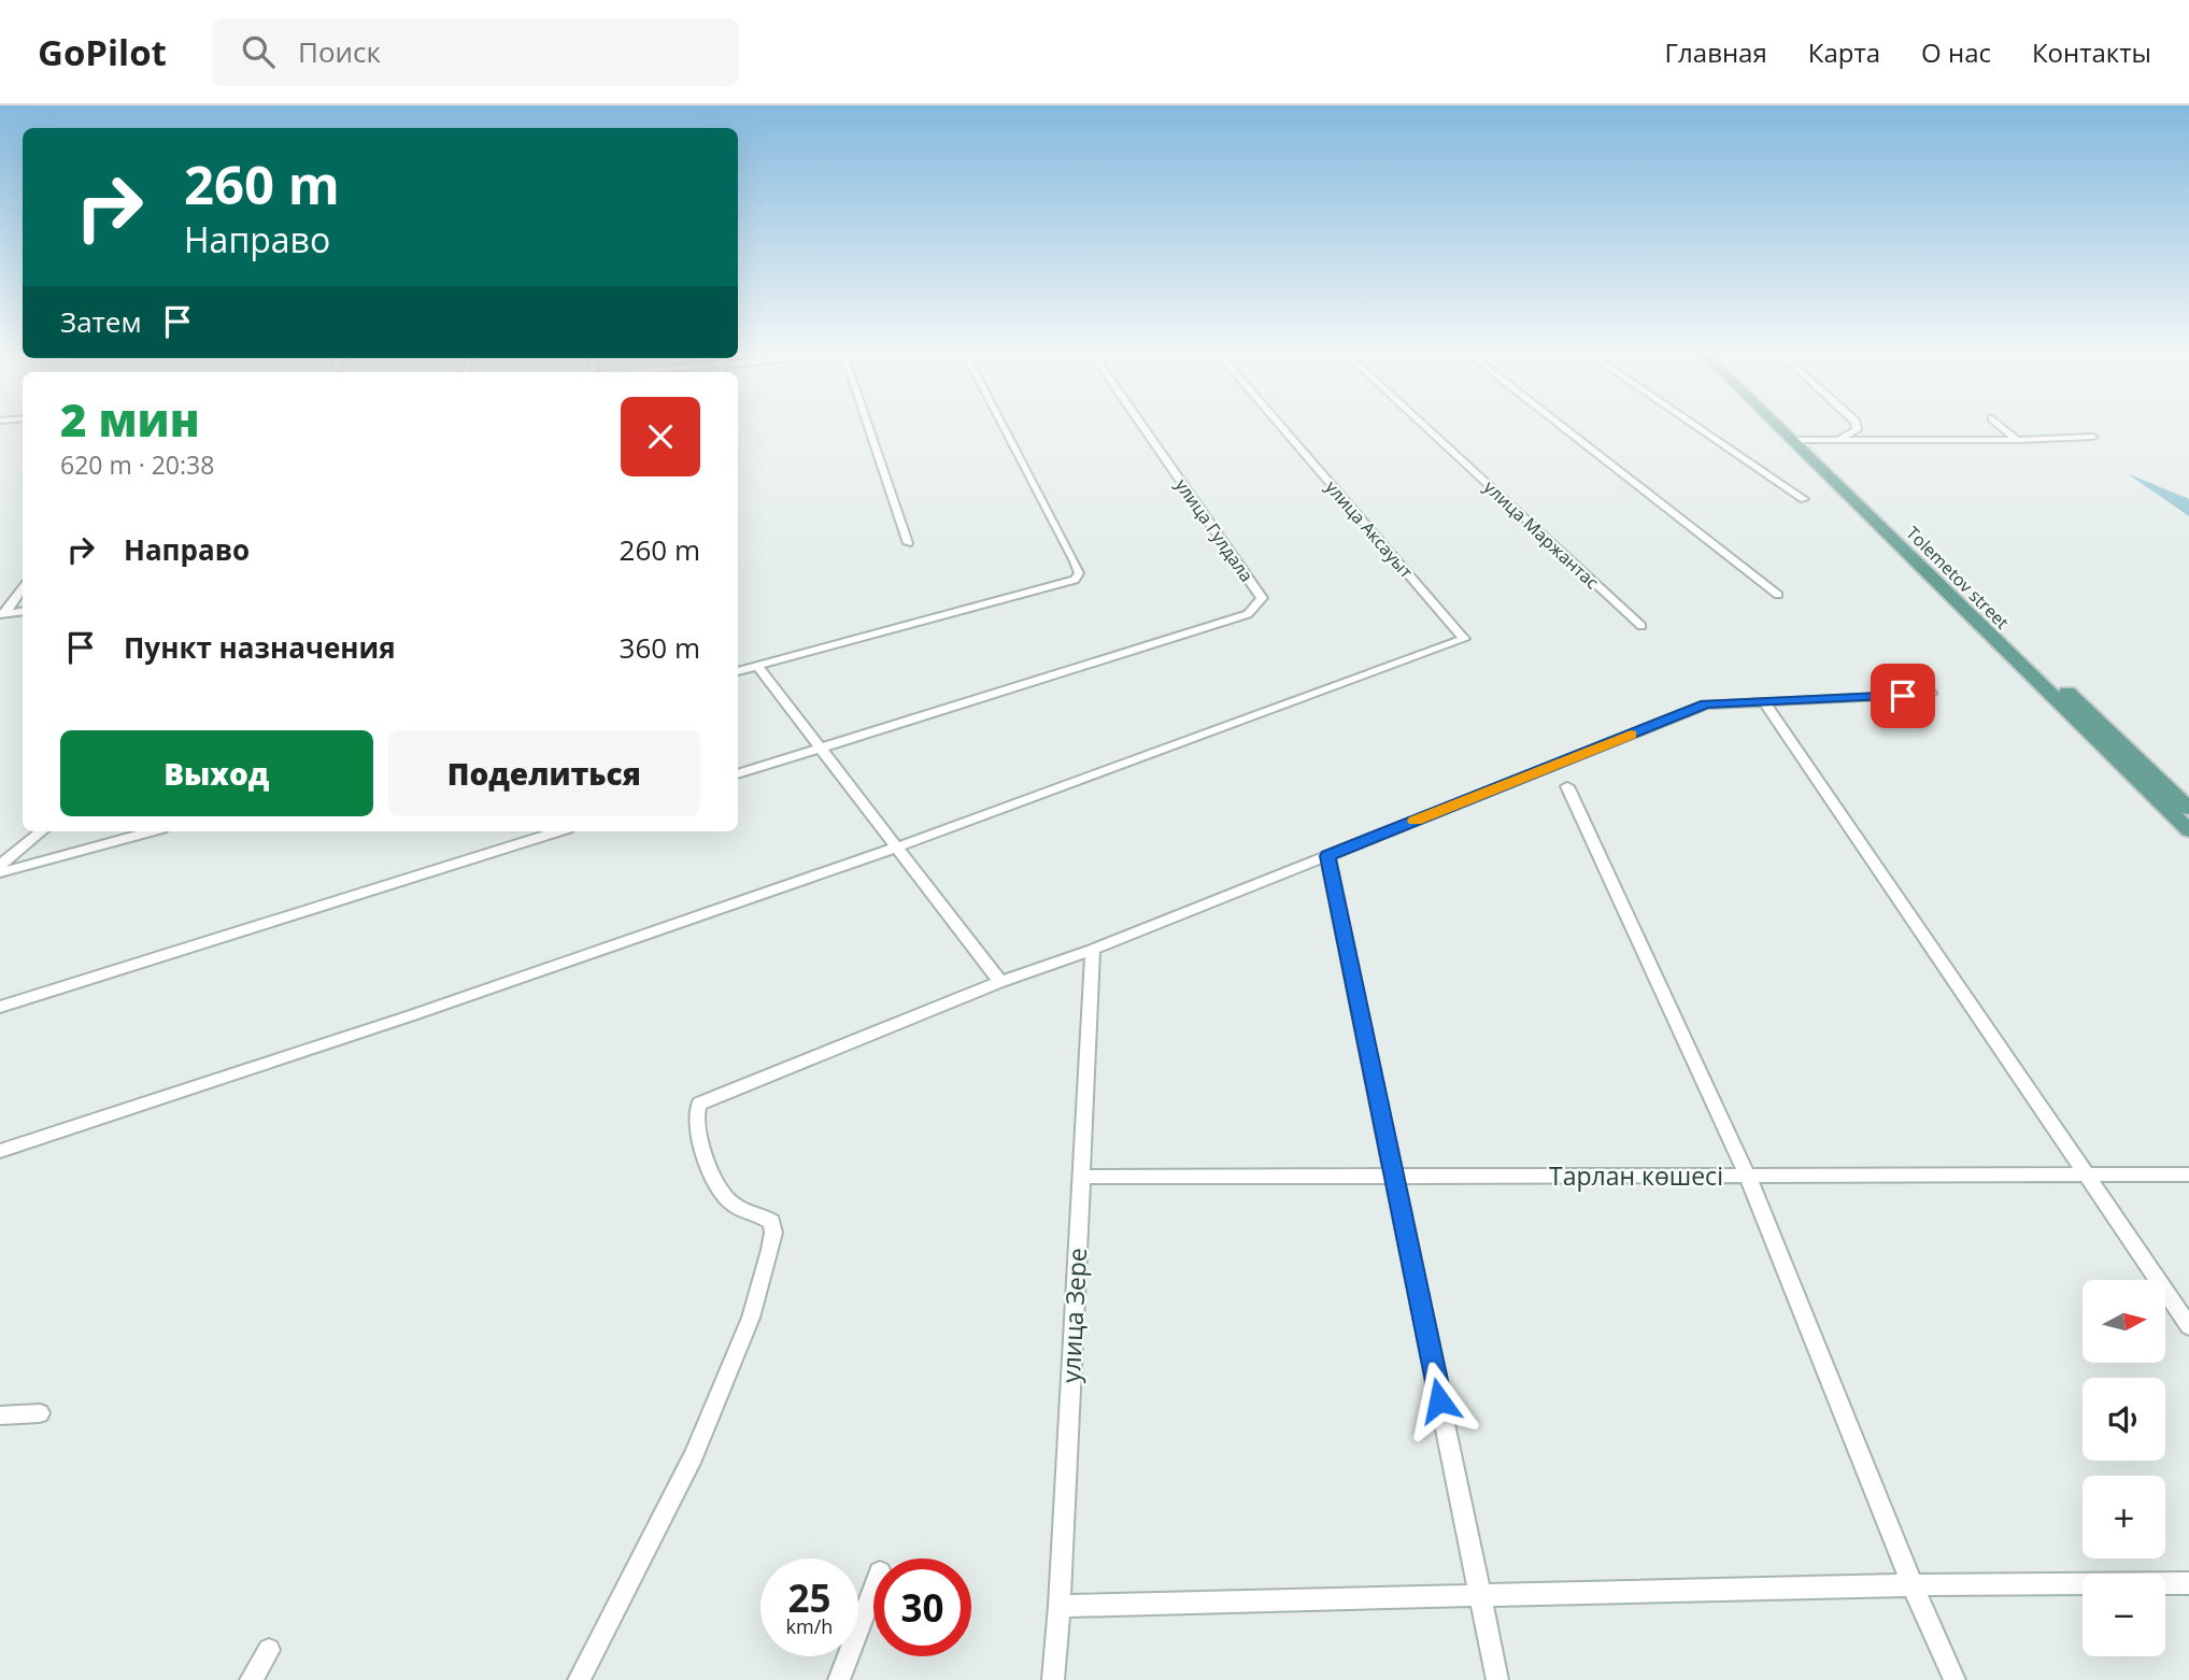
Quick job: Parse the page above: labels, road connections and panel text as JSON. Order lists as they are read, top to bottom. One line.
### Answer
{"streets":{"main road":["Tolemetov street"],"street":["улица Аксауыт","улица Гулдала","улица Маржантас","Тарлан көшесі","улица Зере"]},"crossings":[["Тарлан көшесі","улица Зере"]],"north":"right","page":{"header":"GoPilot","search":"Поиск","nav":["Главная","Карта","О нас","Контакты"],"turn":["260 m","Направо"],"then":"Затем","heading":["2 мин","620 m · 20:38"],"list":[{"name":"Направо","value":"260 m"},{"name":"Пункт назначения","value":"360 m"}],"buttons":["Выход","Поделиться"],"map_buttons":["+","−"],"speed":"25 km/h","limit":"30"}}
